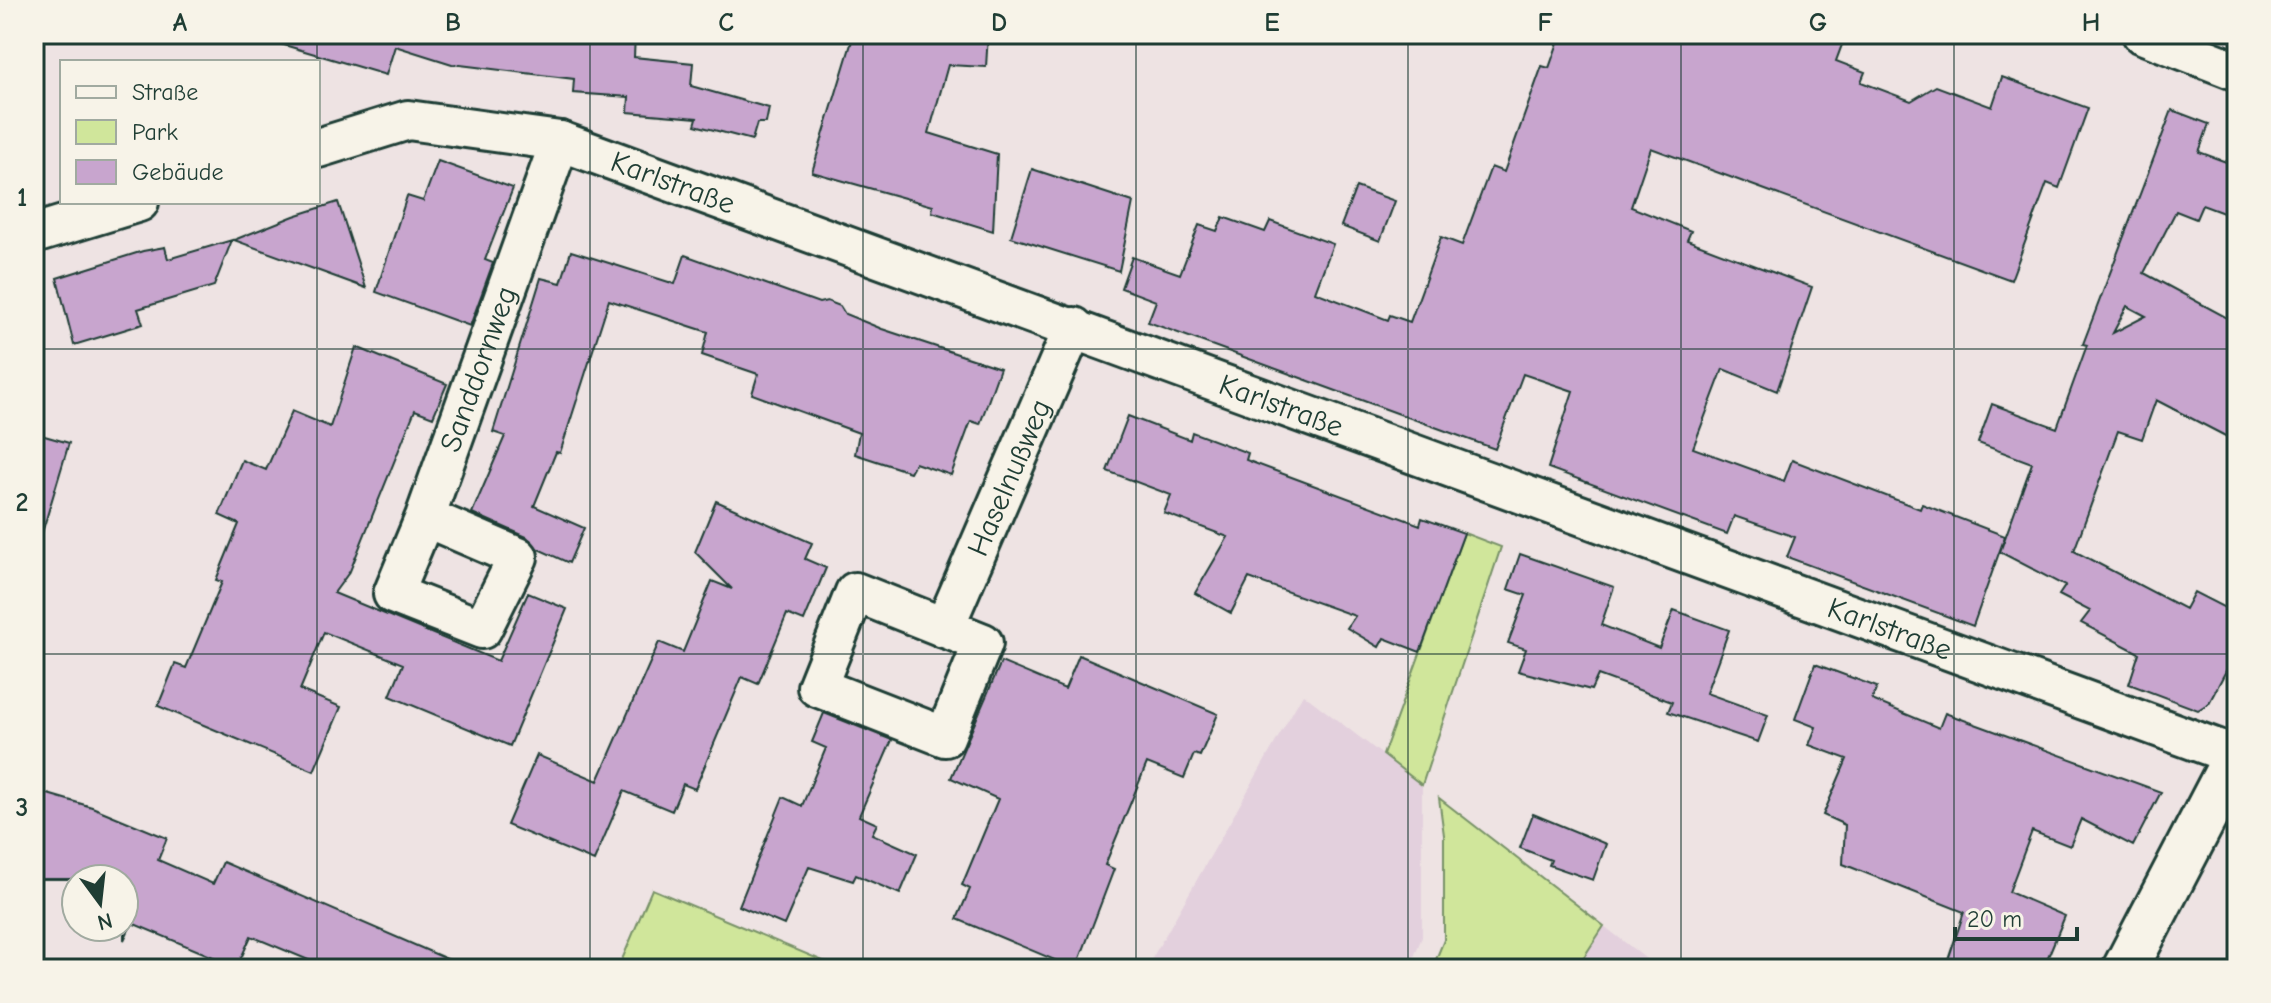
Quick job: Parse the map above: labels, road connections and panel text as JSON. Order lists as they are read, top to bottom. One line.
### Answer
{"streets":{"street":["Karlstraße","Sanddornweg","Haselnußweg"]},"crossings":[["Karlstraße","Sanddornweg"],["Karlstraße","Haselnußweg"]],"legend":["Straße","Park","Gebäude"],"scale_bar":"20 m","north":"bottom","grid":{"columns":["A","B","C","D","E","F","G","H"],"rows":["1","2","3"]}}
